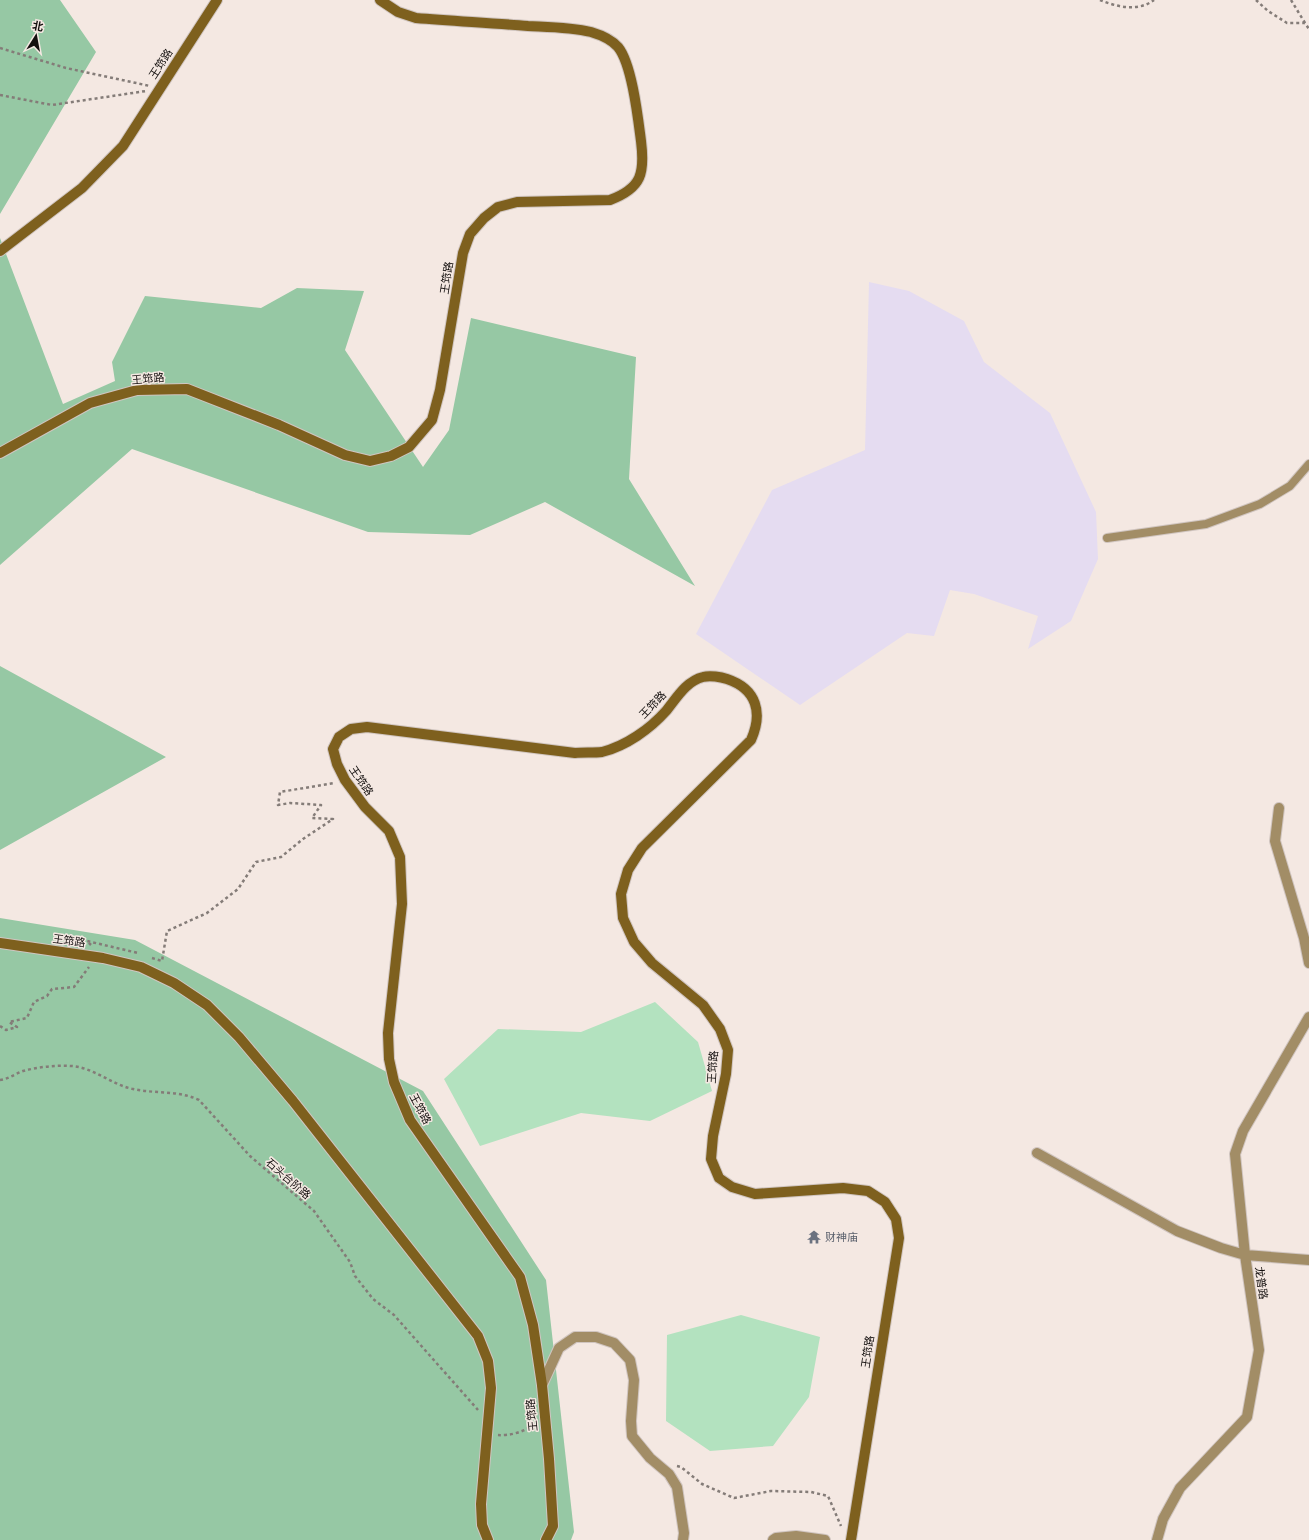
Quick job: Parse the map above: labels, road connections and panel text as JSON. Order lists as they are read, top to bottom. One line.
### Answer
{"streets":{"main road":["王筇路"],"street":["龙普路"],"path":["石头台阶路"]},"places":{"temple":["财神庙"]},"north":"top"}
